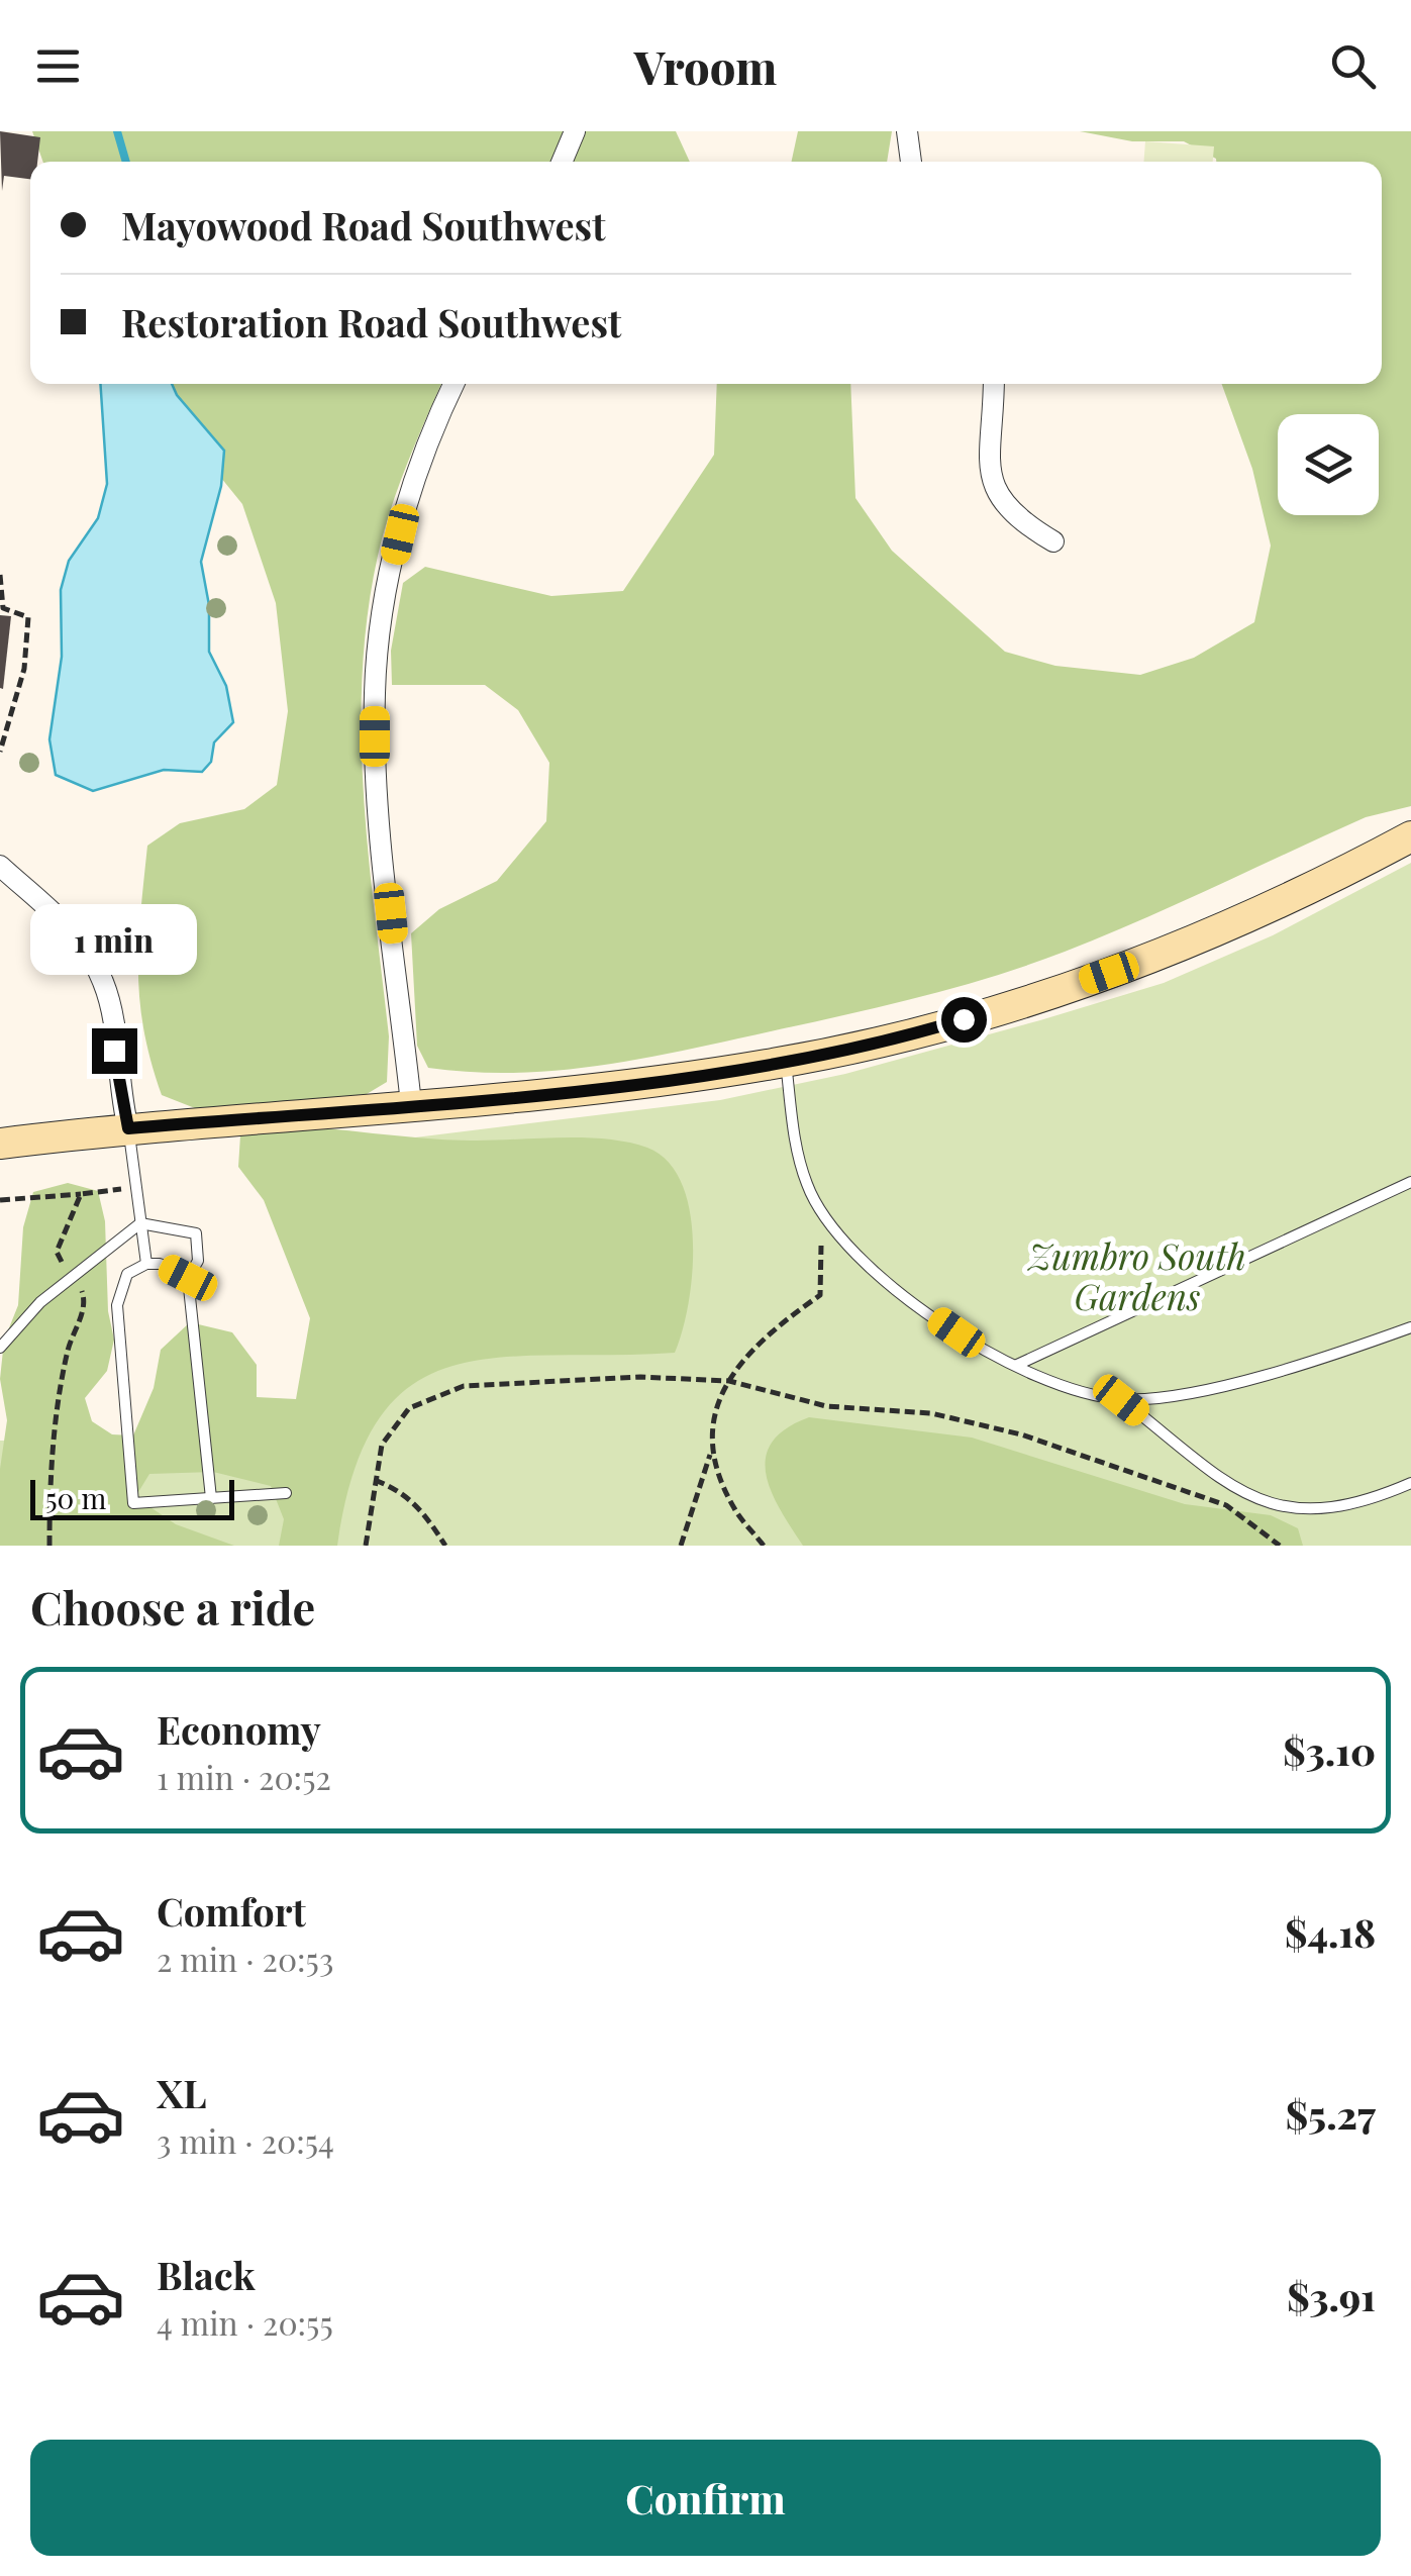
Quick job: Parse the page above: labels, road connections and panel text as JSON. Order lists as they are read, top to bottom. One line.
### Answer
{"parks":["Zumbro South Gardens"],"scale_bar":"50 m","page":{"header":"Vroom","banner":["Mayowood Road Southwest","Restoration Road Southwest"],"bubble":"1 min","scale":"50 m","heading":"Choose a ride","list":[{"name":"Economy","note":"1 min · 20:52","value":"$3.10"},{"name":"Comfort","note":"2 min · 20:53","value":"$4.18"},{"name":"XL","note":"3 min · 20:54","value":"$5.27"},{"name":"Black","note":"4 min · 20:55","value":"$3.91"}],"buttons":"Confirm"}}
